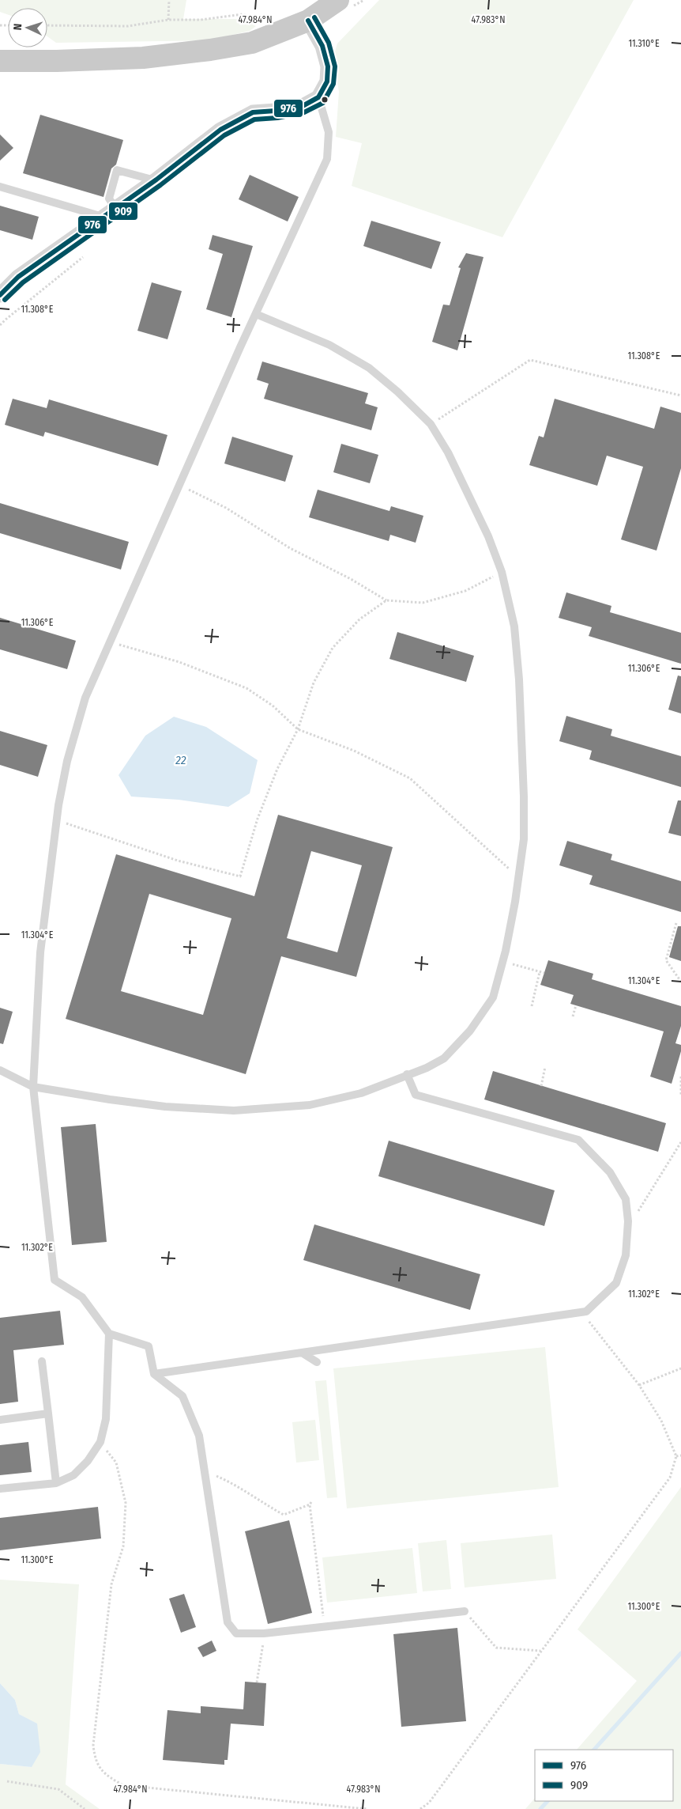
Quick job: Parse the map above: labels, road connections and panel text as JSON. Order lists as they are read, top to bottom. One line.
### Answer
{"water":["22"],"lines":["transit line 909","transit line 976"],"legend":["976","909"],"north":"left","coordinates":["47.984°N","47.983°N","11.310°E","11.308°E","11.306°E","11.304°E","11.302°E","11.300°E"]}
